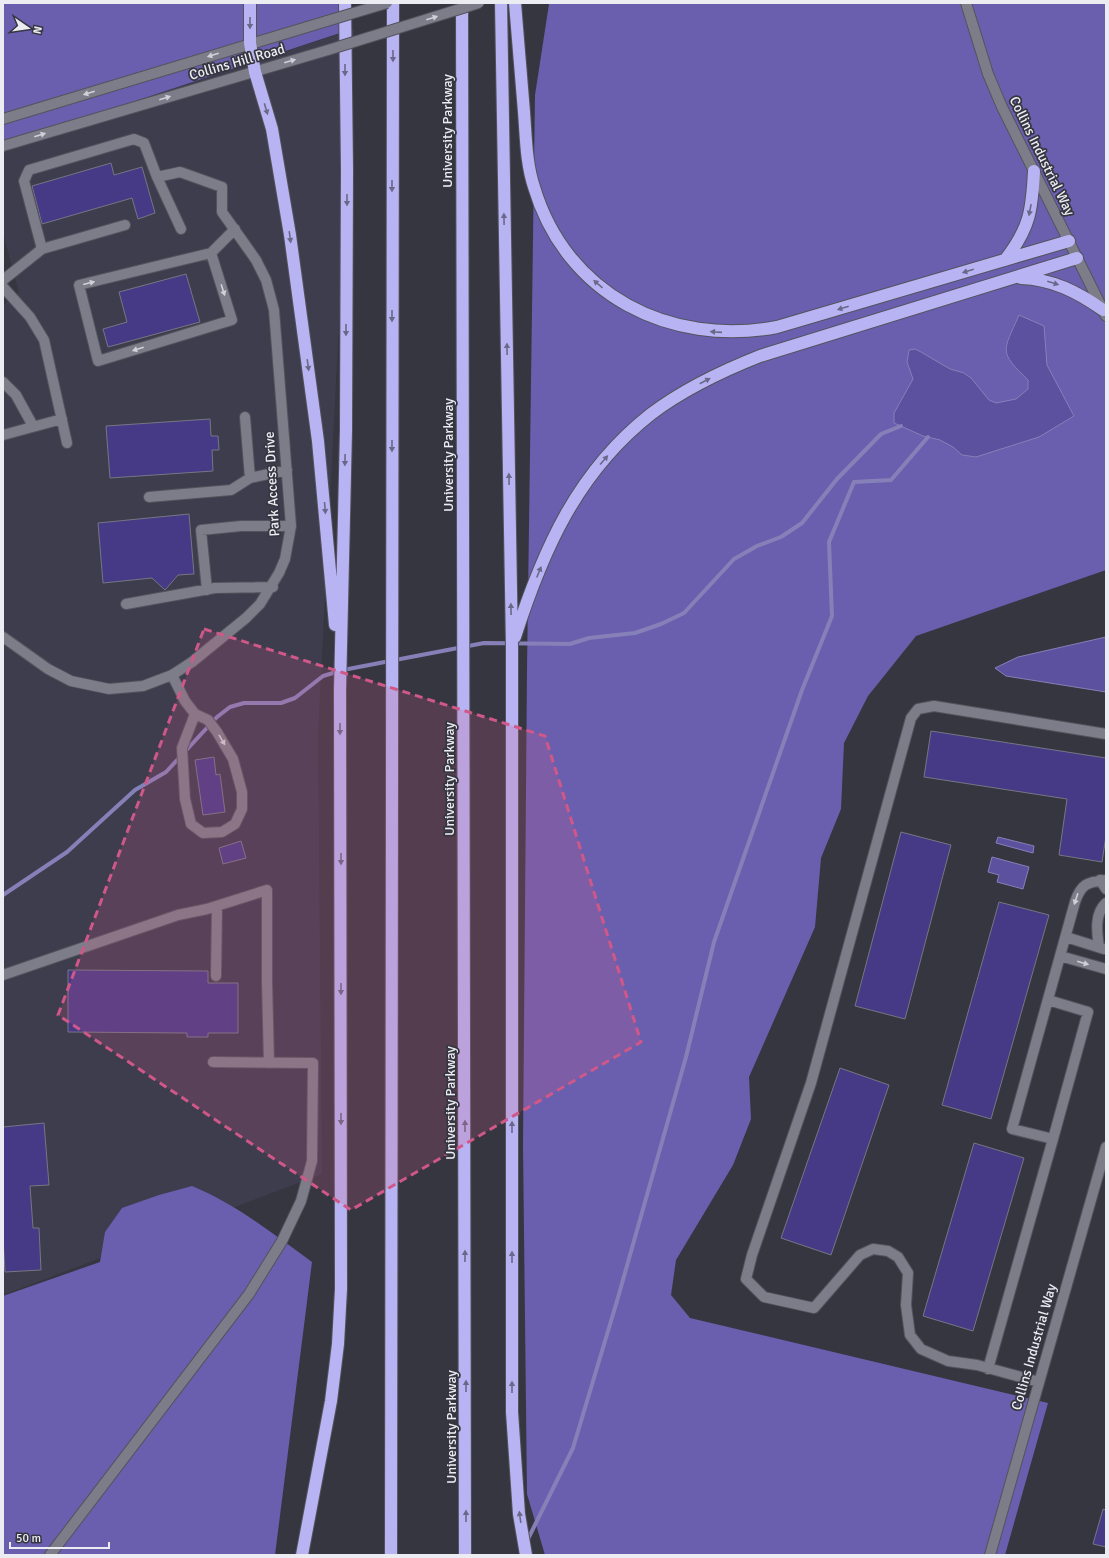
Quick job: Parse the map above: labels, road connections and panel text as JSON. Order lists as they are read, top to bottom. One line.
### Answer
{"streets":{"highway":["University Parkway"],"street":["Collins Hill Road","Collins Industrial Way","Park Access Drive"]},"scale_bar":"50 m","north":"right"}
